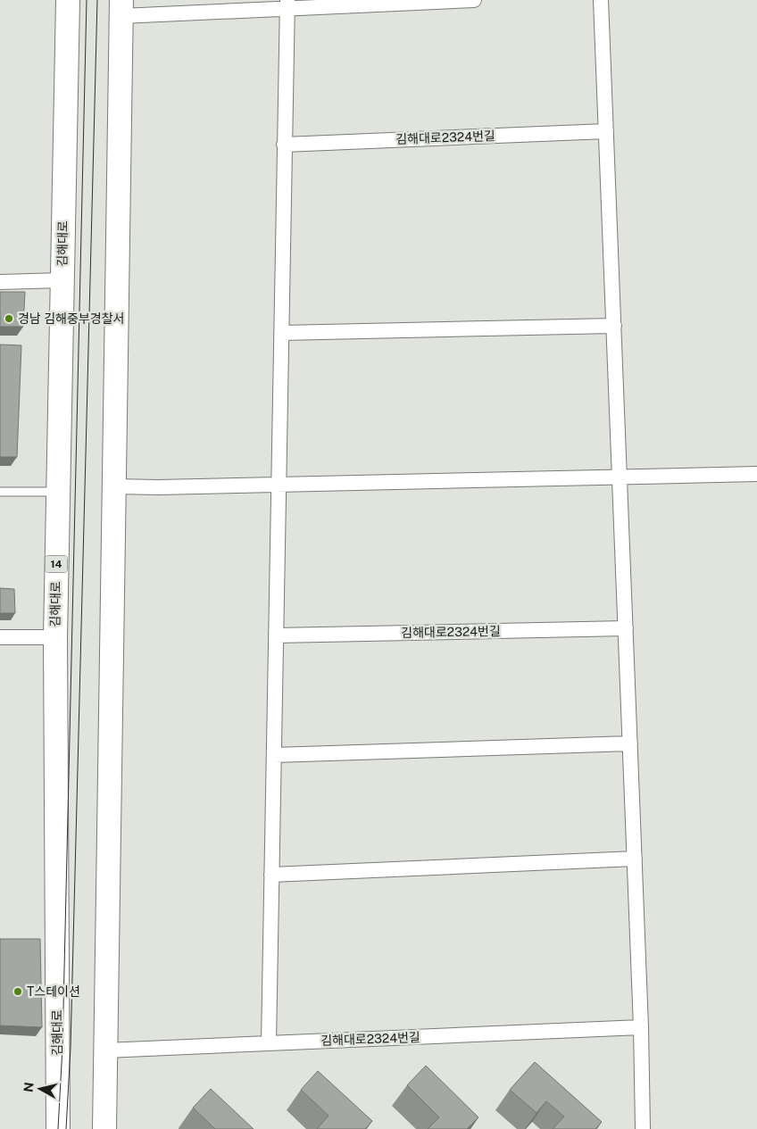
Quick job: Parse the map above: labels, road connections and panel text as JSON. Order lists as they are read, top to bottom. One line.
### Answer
{"streets":{"main road":["김해대로","14"],"street":["김해대로2324번길"]},"places":["경남 김해중부경찰서","T스테이션"],"north":"left"}
